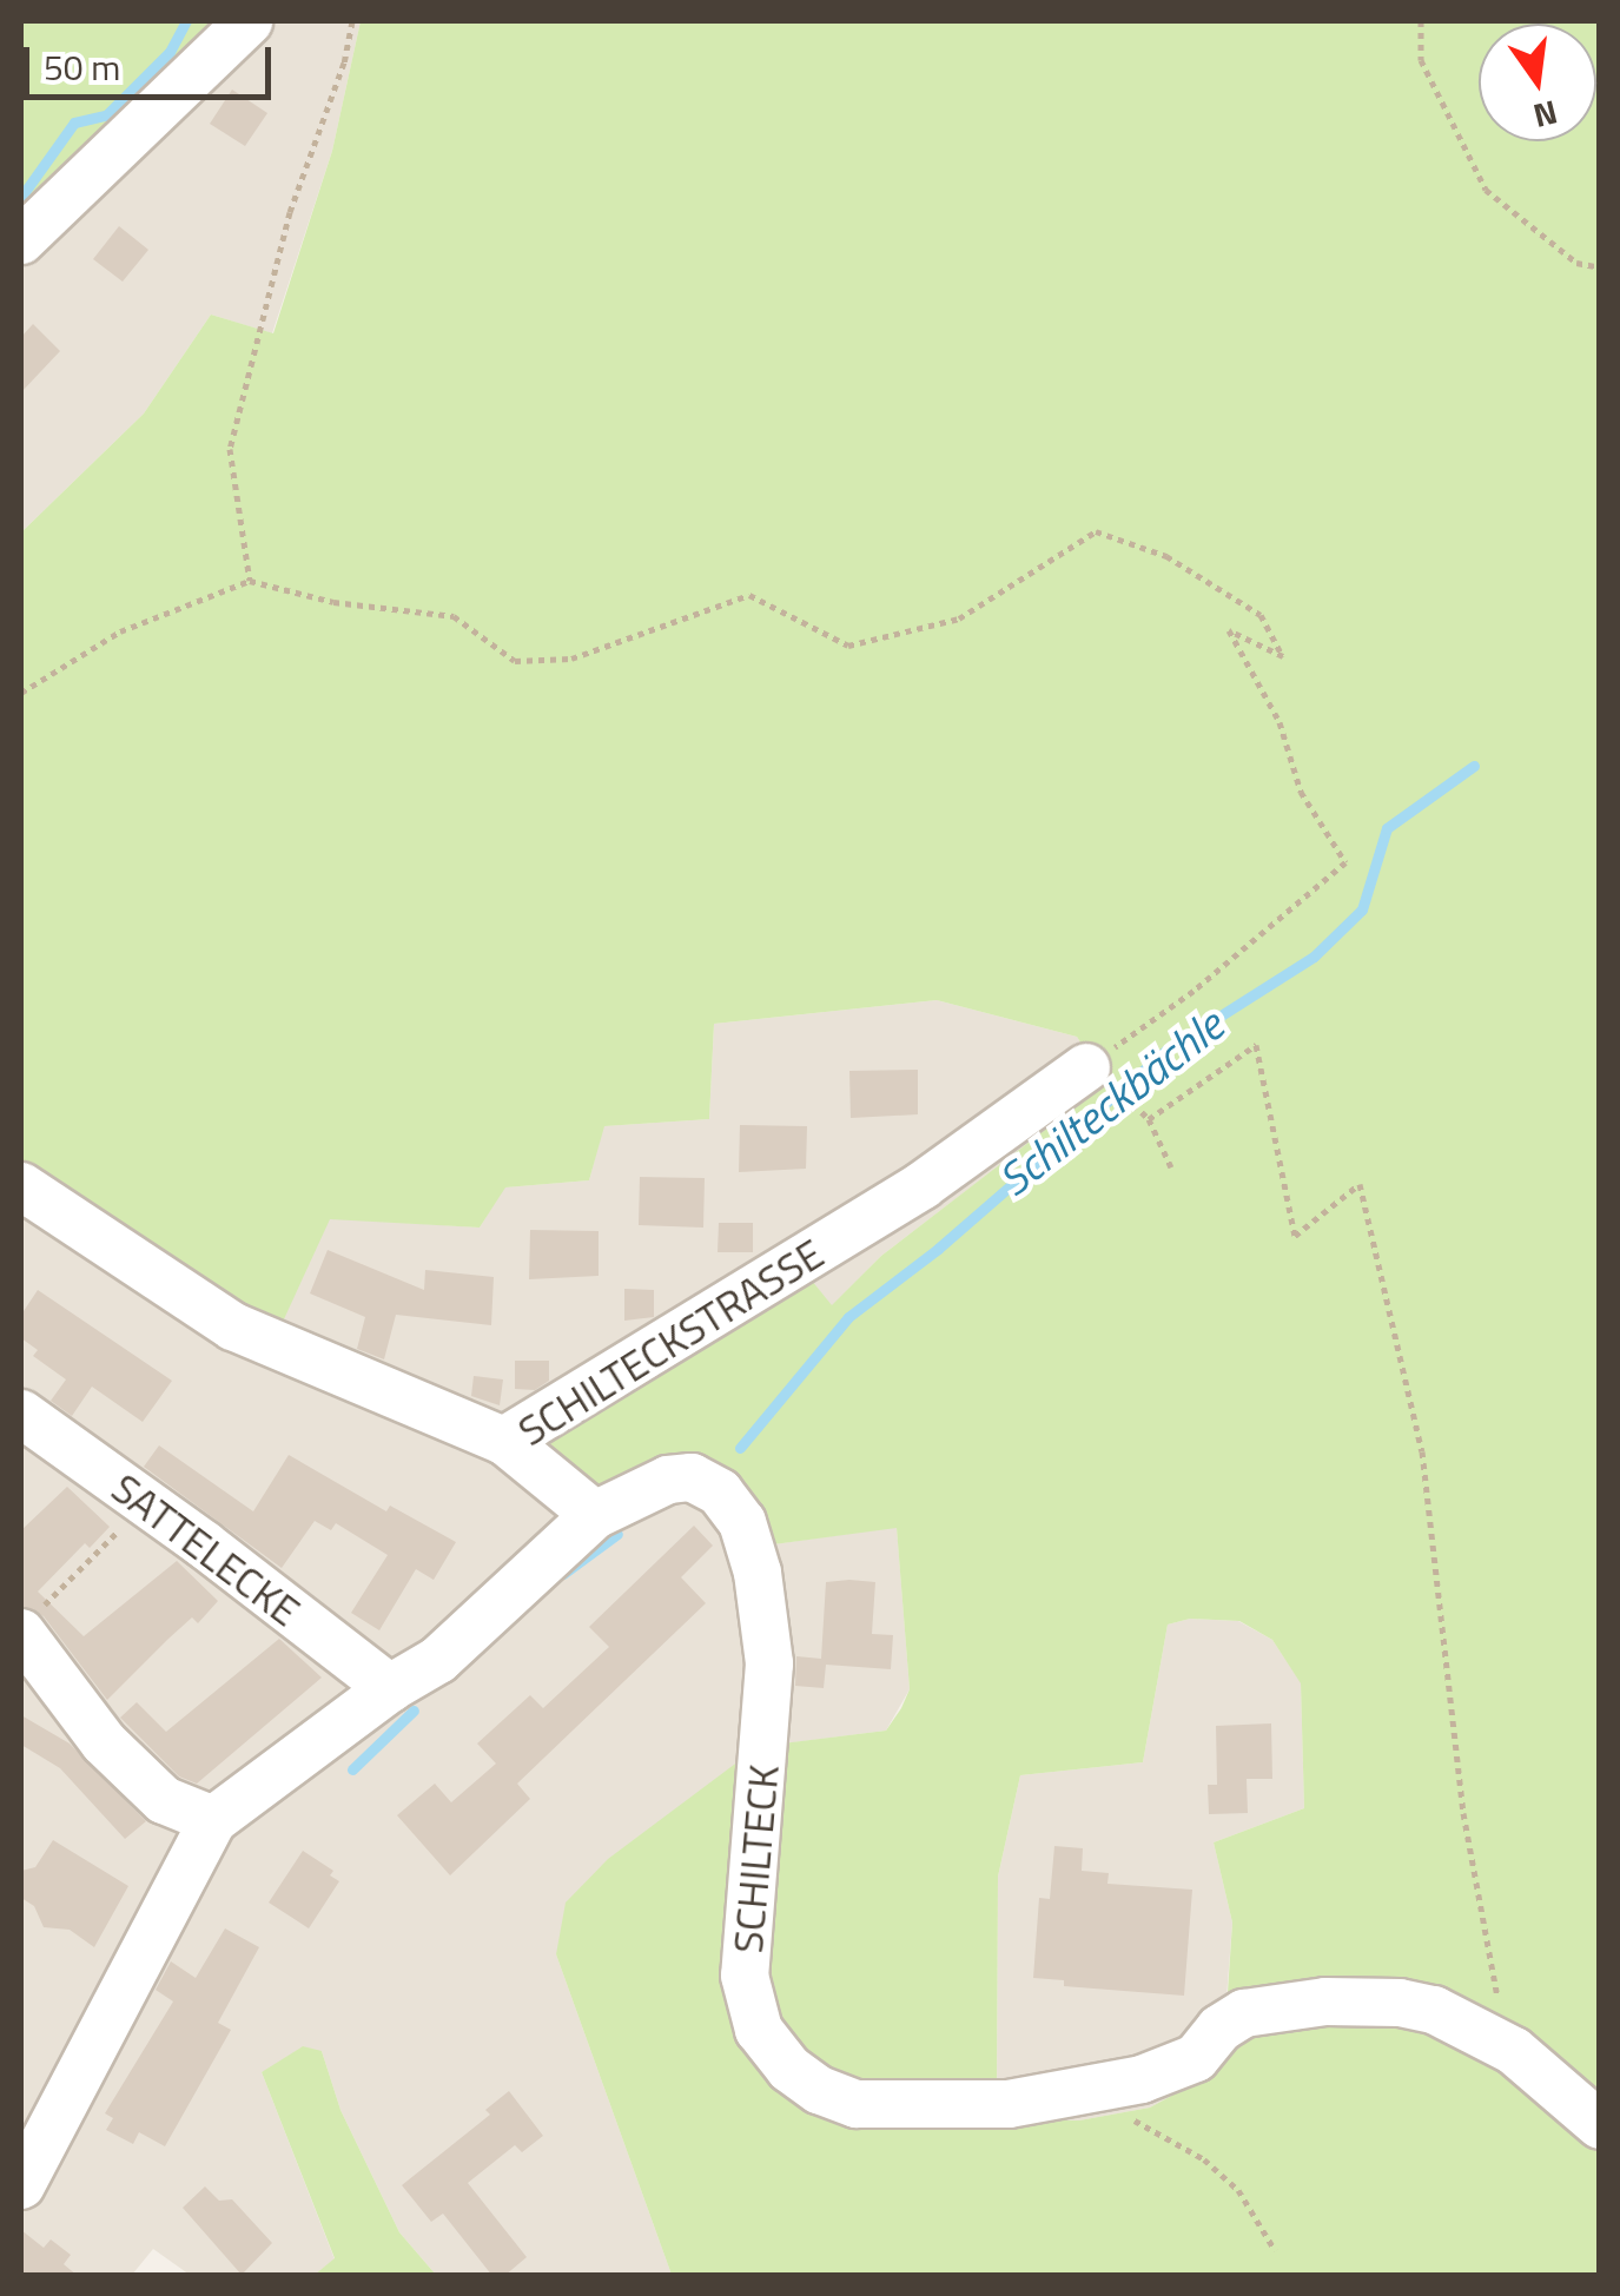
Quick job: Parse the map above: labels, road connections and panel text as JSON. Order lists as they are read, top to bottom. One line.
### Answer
{"streets":{"street":["SCHILTECKSTRASSE","SATTELECKE","SCHILTECK"]},"crossings":[["SCHILTECKSTRASSE","SCHILTECK"]],"water":["Schilteckbächle"],"scale_bar":"50 m","north":"bottom"}
